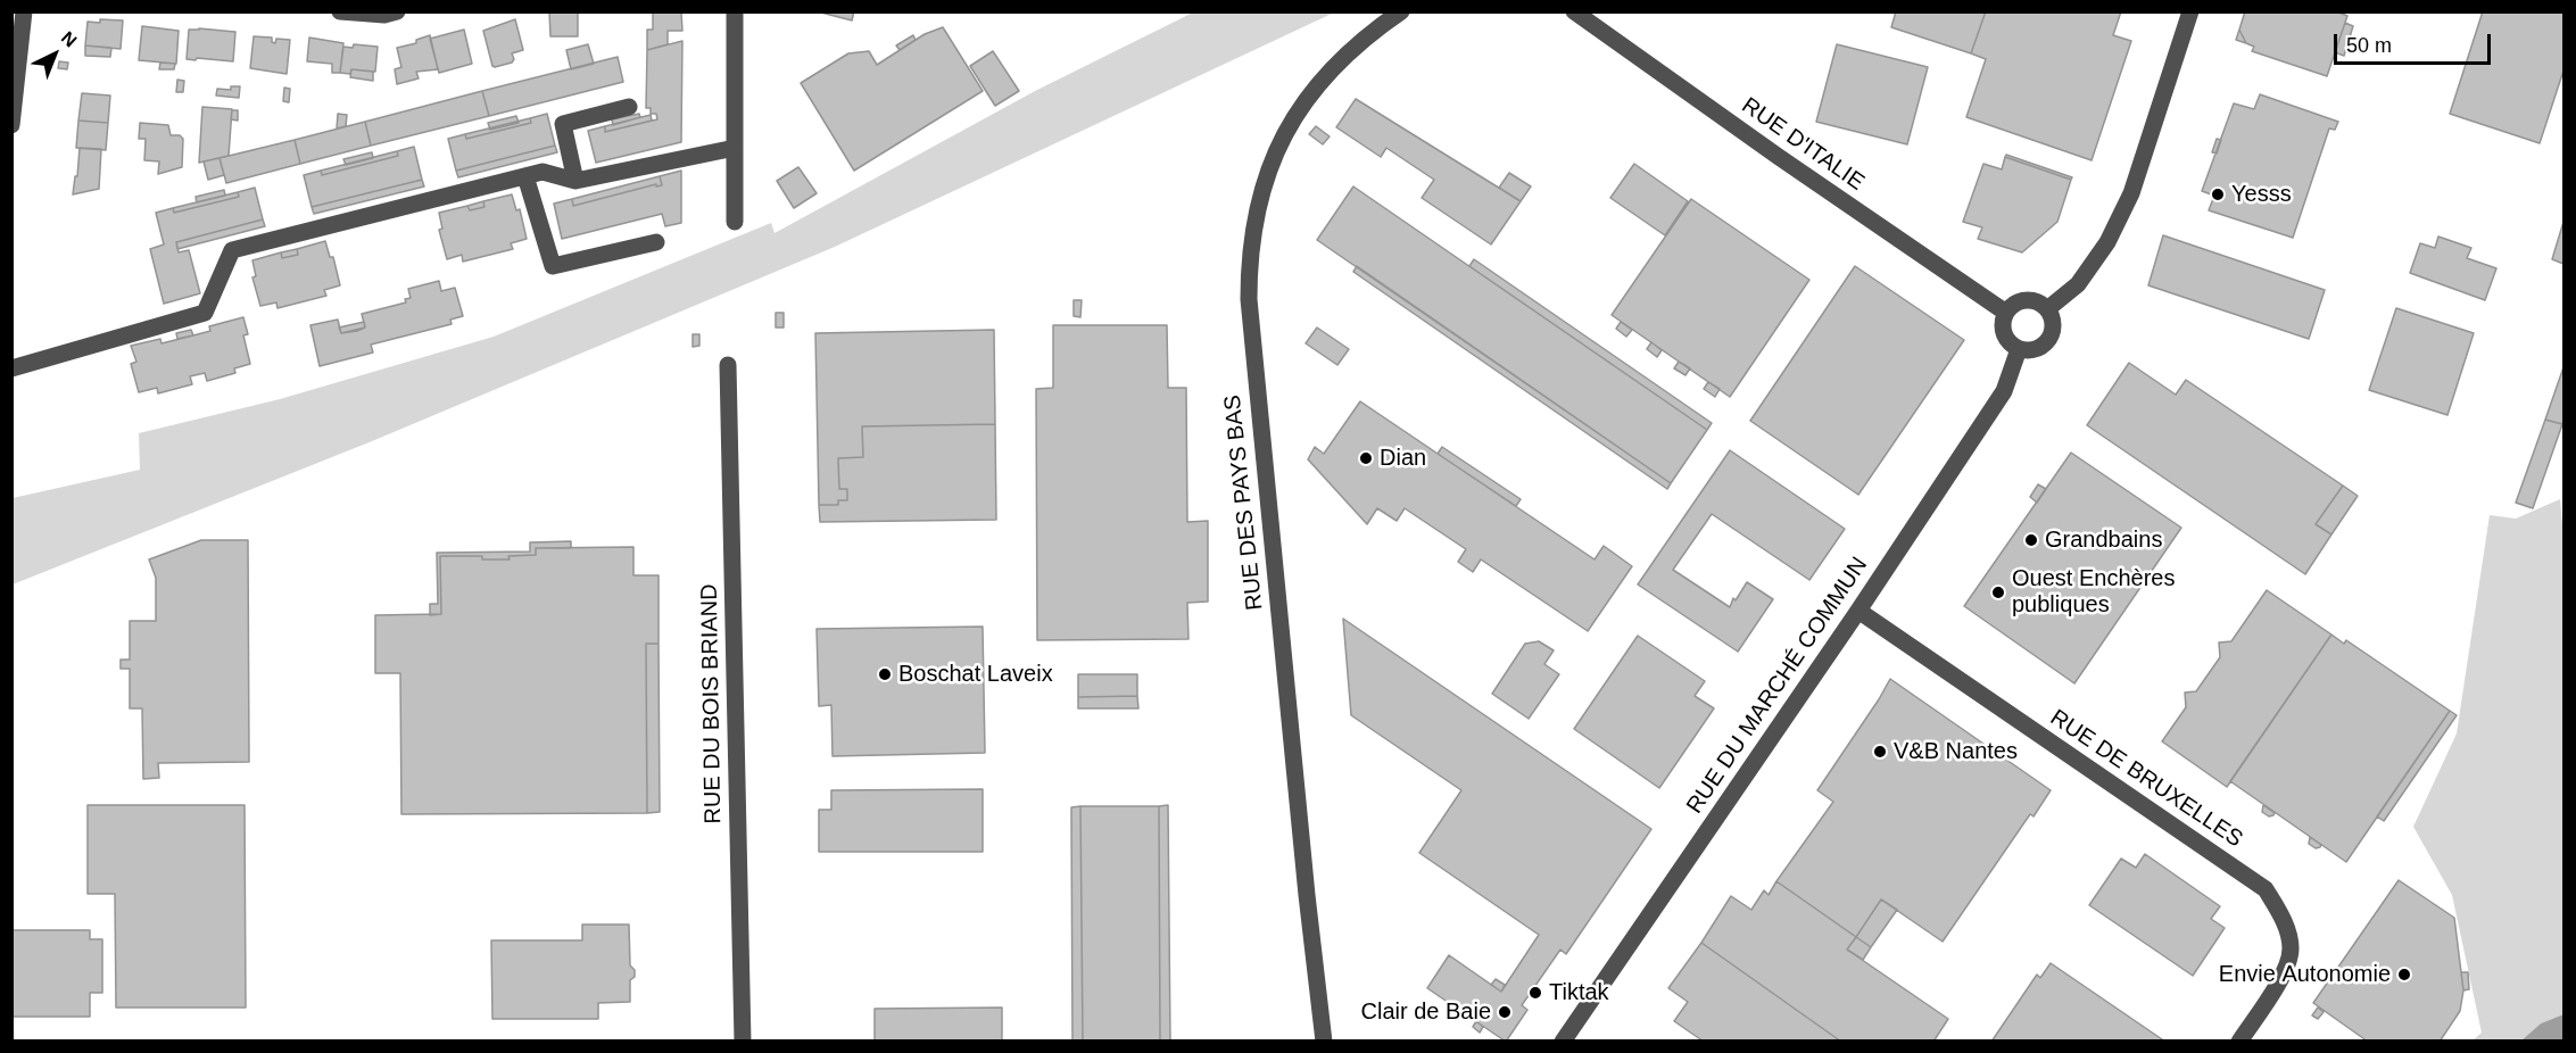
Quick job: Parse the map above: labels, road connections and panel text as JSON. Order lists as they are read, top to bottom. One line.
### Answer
{"streets":{"street":["RUE D'ITALIE","RUE DES PAYS BAS","RUE DU MARCHÉ COMMUN","RUE DU BOIS BRIAND","RUE DE BRUXELLES"]},"crossings":[["RUE D'ITALIE","RUE DU MARCHÉ COMMUN"],["RUE DU MARCHÉ COMMUN","RUE DE BRUXELLES"]],"places":["Yesss","Dian","Grandbains","Ouest Enchères publiques","Boschat Laveix","V&B Nantes","Envie Autonomie","Tiktak","Clair de Baie"],"scale_bar":"50 m","north":"top right"}
